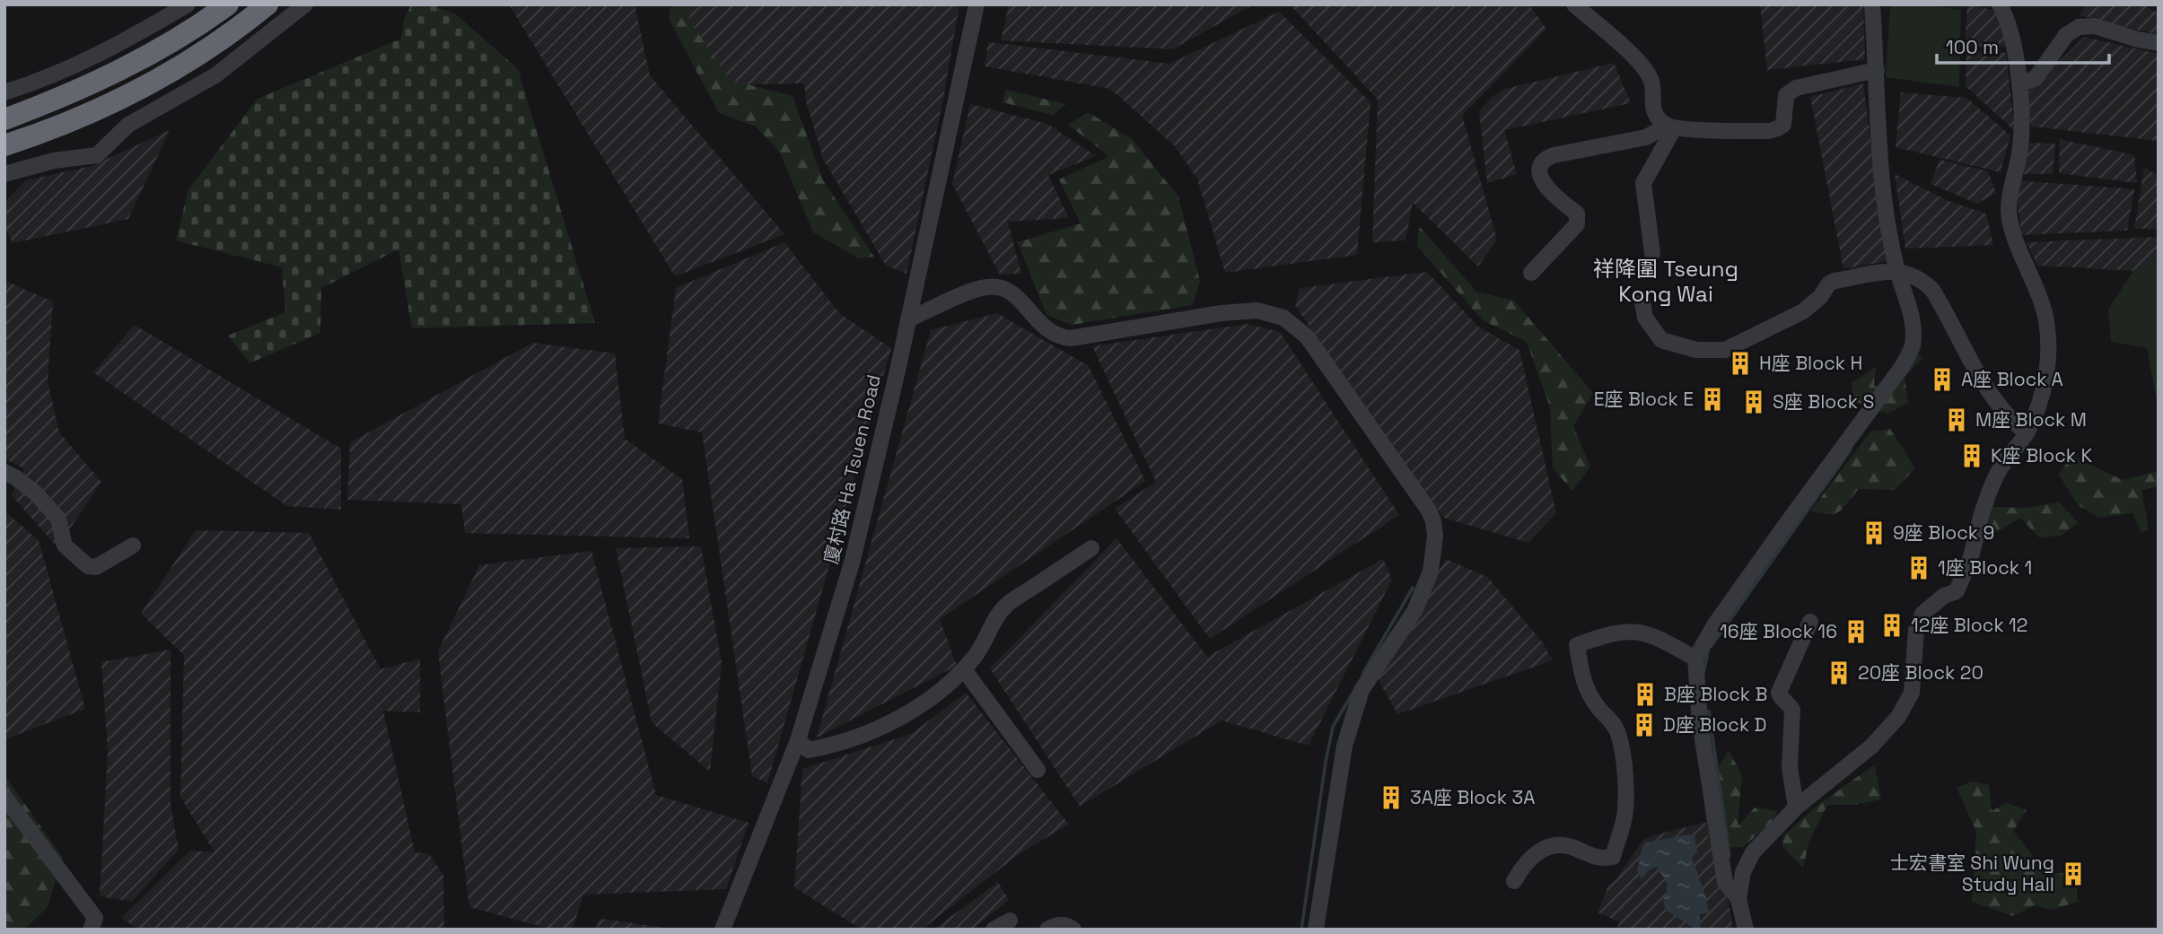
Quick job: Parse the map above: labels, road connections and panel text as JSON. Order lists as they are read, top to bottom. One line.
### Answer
{"streets":{"street":["廈村路 Ha Tsuen Road"]},"districts":["祥降圍 Tseung Kong Wai"],"places":{"building":["H座 Block H","A座 Block A","E座 Block E","S座 Block S","M座 Block M","K座 Block K","9座 Block 9","1座 Block 1","12座 Block 12","16座 Block 16","20座 Block 20","B座 Block B","D座 Block D","3A座 Block 3A","士宏書室 Shi Wung Study Hall"]},"scale_bar":"100 m"}
